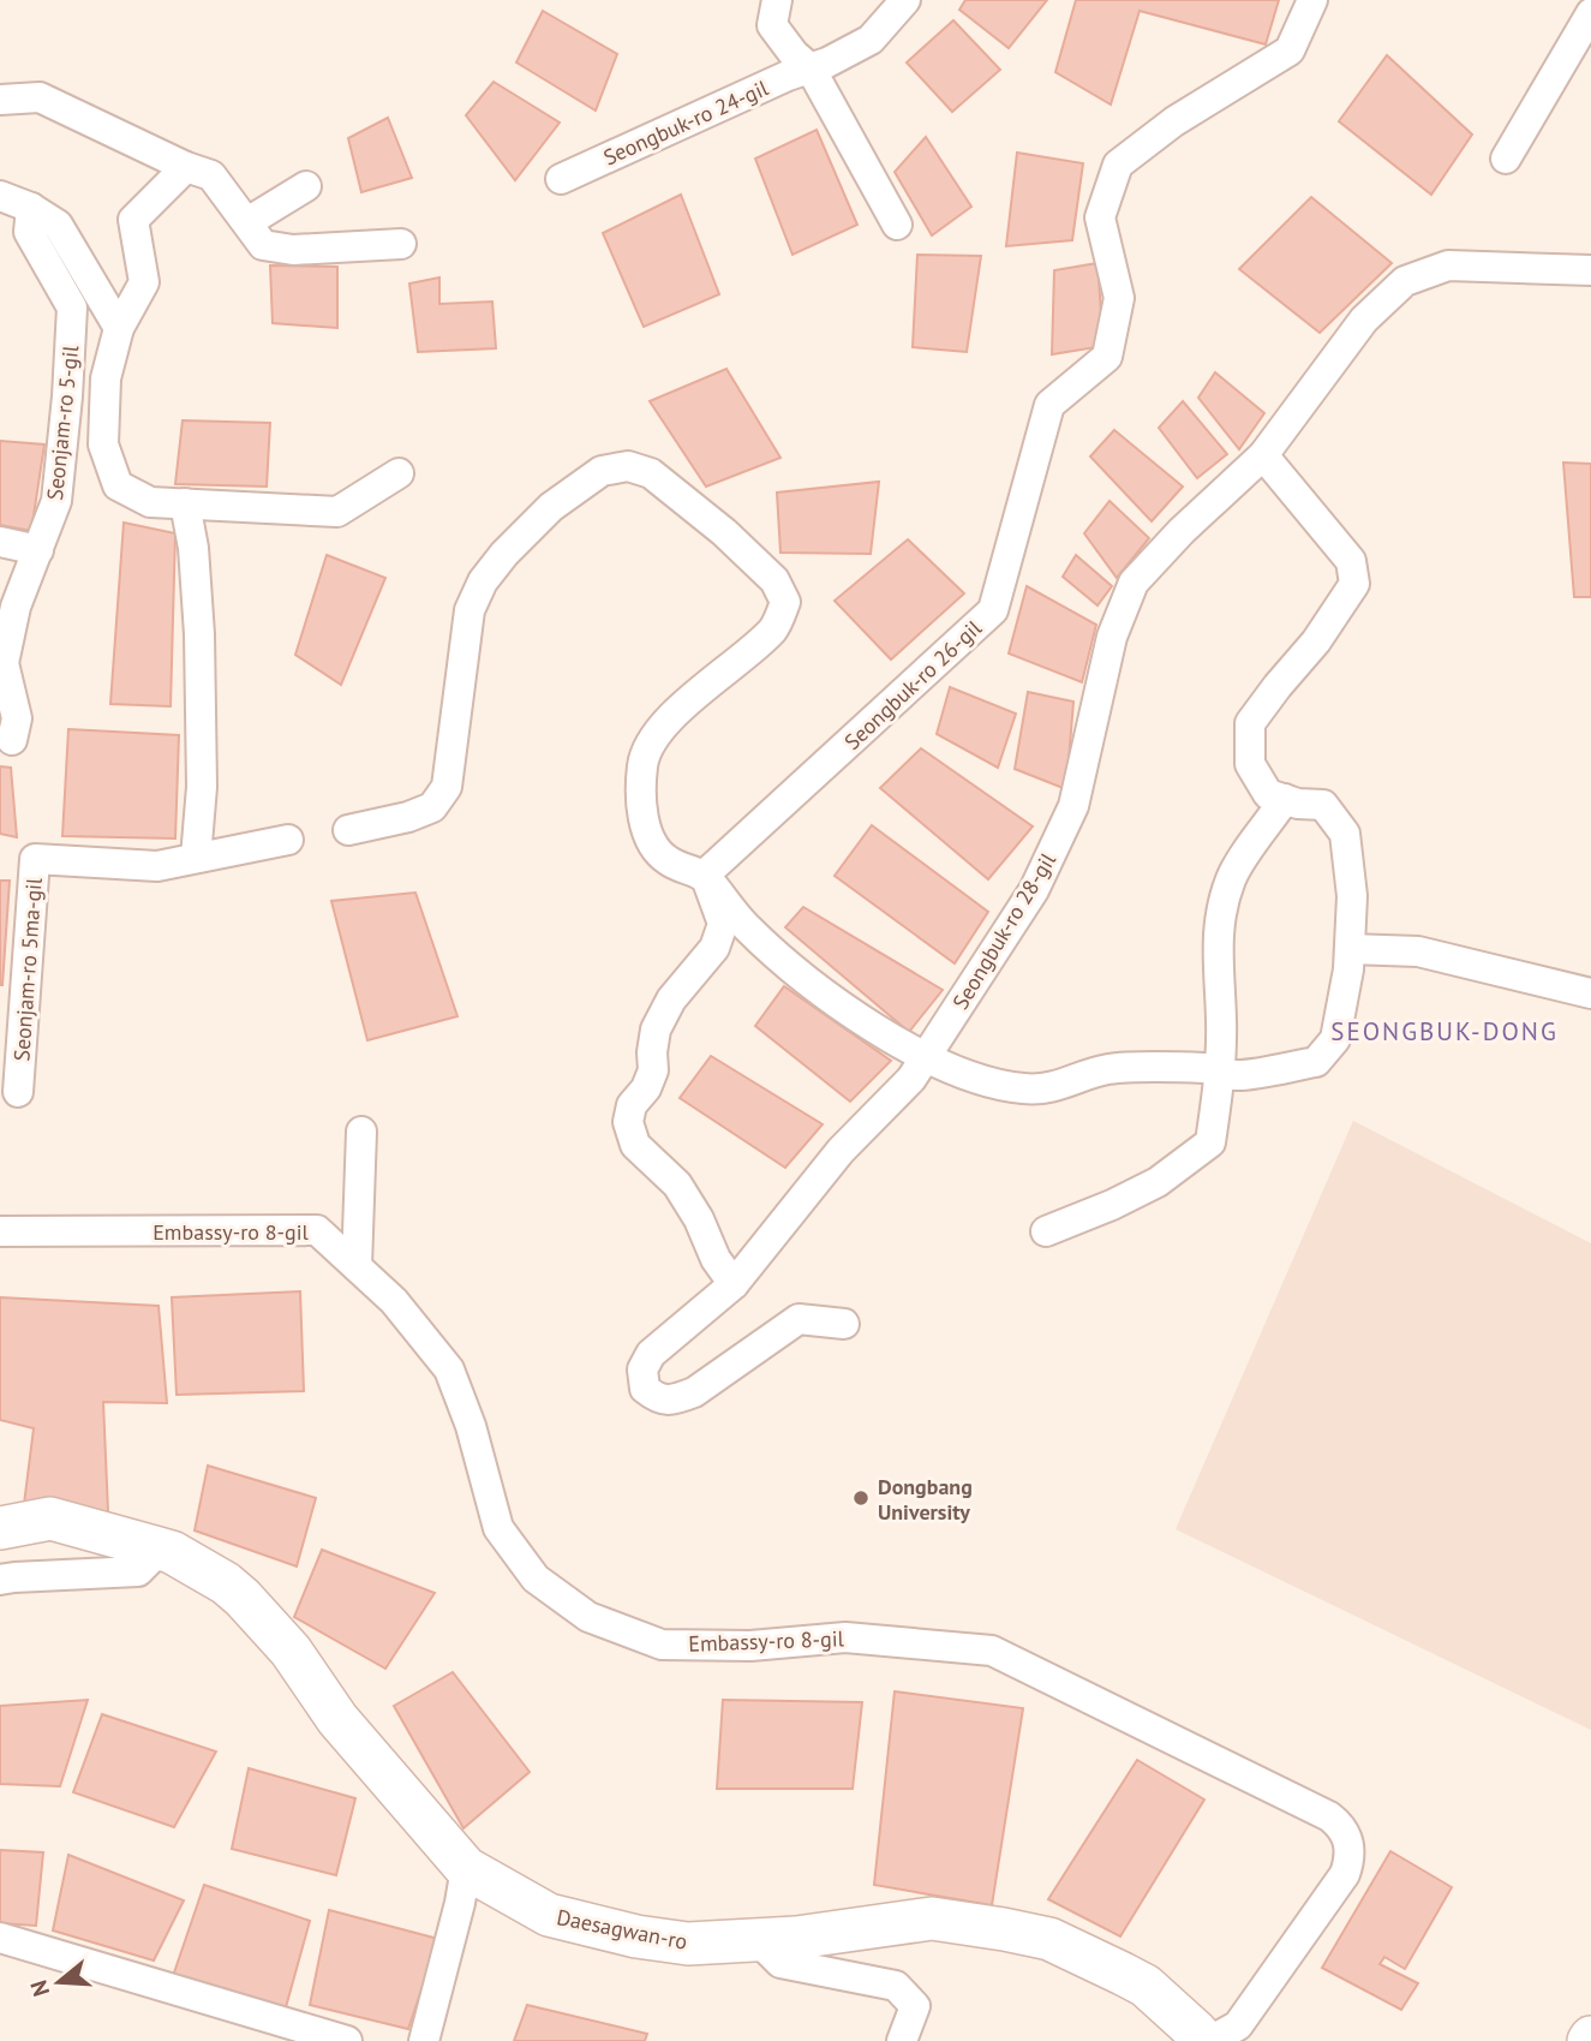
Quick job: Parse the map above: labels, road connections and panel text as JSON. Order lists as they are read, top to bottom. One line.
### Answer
{"streets":{"main road":["Daesagwan-ro"],"street":["Seongbuk-ro 24-gil","Seonjam-ro 5-gil","Seongbuk-ro 26-gil","Seongbuk-ro 28-gil","Seonjam-ro 5ma-gil","Embassy-ro 8-gil"]},"districts":["SEONGBUK-DONG"],"places":["Dongbang University"],"north":"left"}
